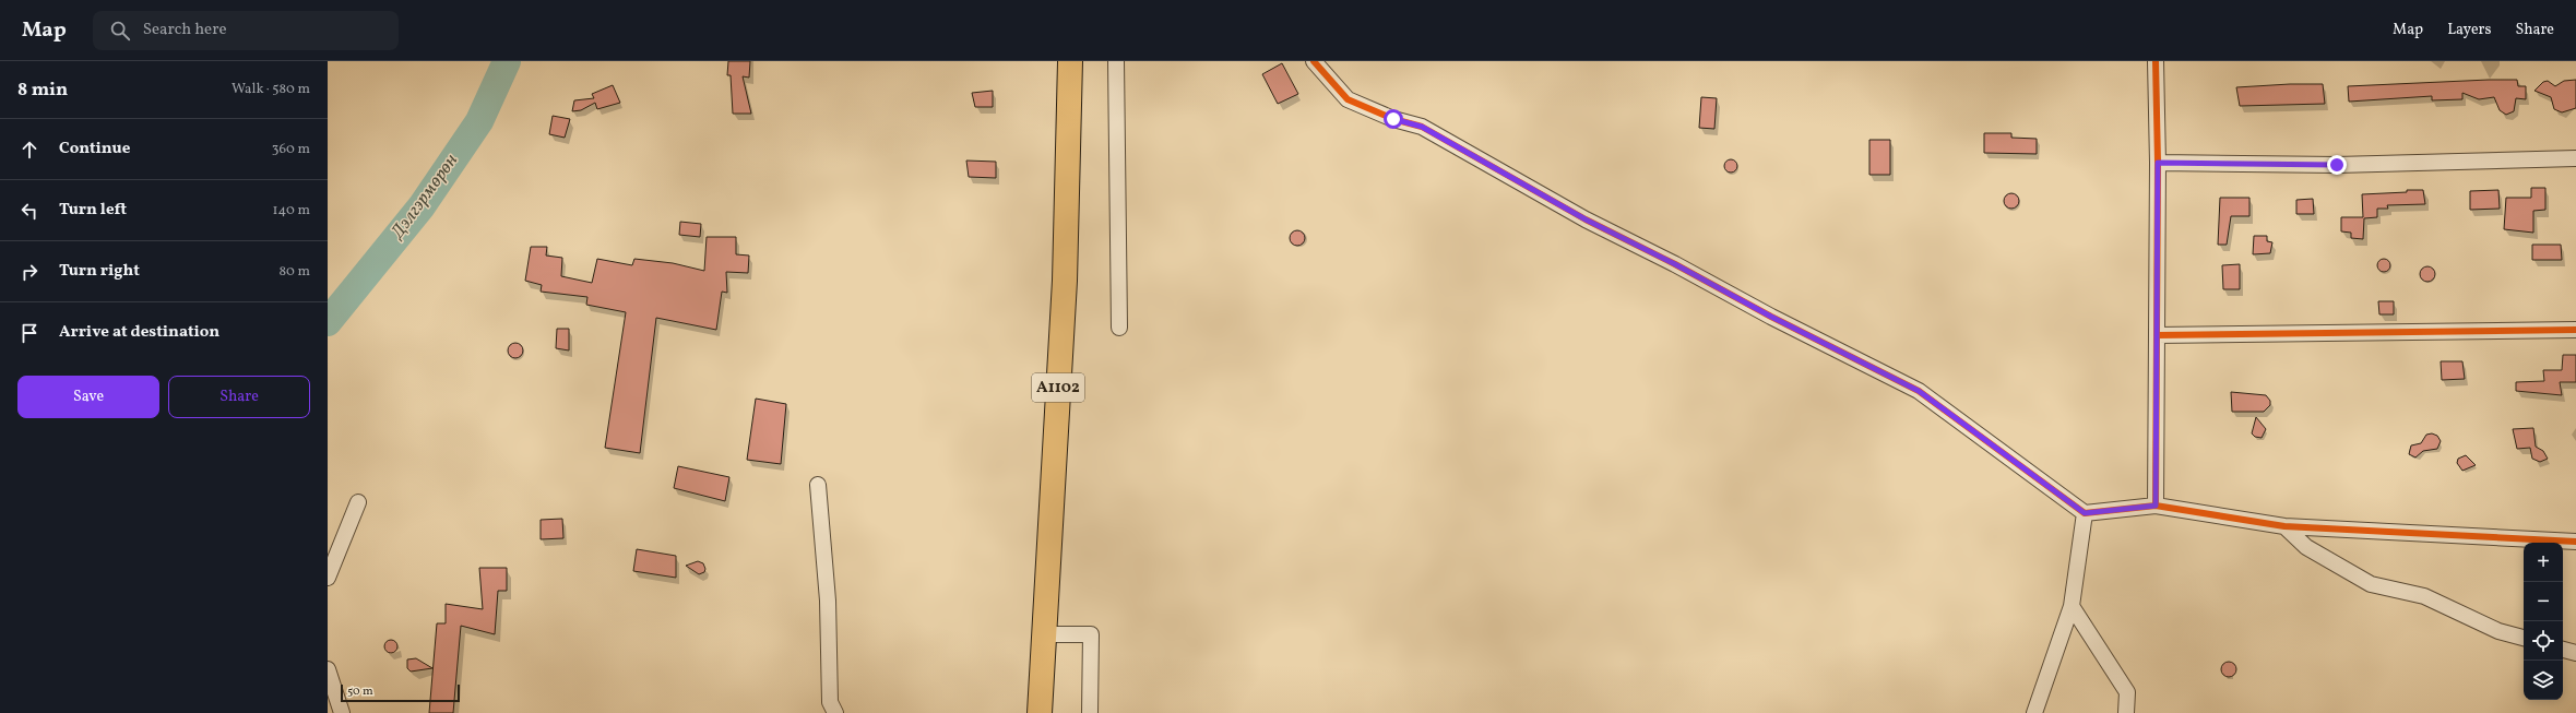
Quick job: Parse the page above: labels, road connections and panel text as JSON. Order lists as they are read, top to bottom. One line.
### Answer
{"streets":{"main road":["A1102"]},"water":["Дэлгэрмөрөн"],"scale_bar":"50 m","page":{"header":"Map","search":"Search here","nav":["Map","Layers","Share"],"heading":["8 min","Walk · 580 m"],"list":[["Continue","360 m"],["Turn left","140 m"],["Turn right","80 m"],"Arrive at destination"],"buttons":["Save","Share"],"map_buttons":["+","−"],"scale":"50 m"}}
